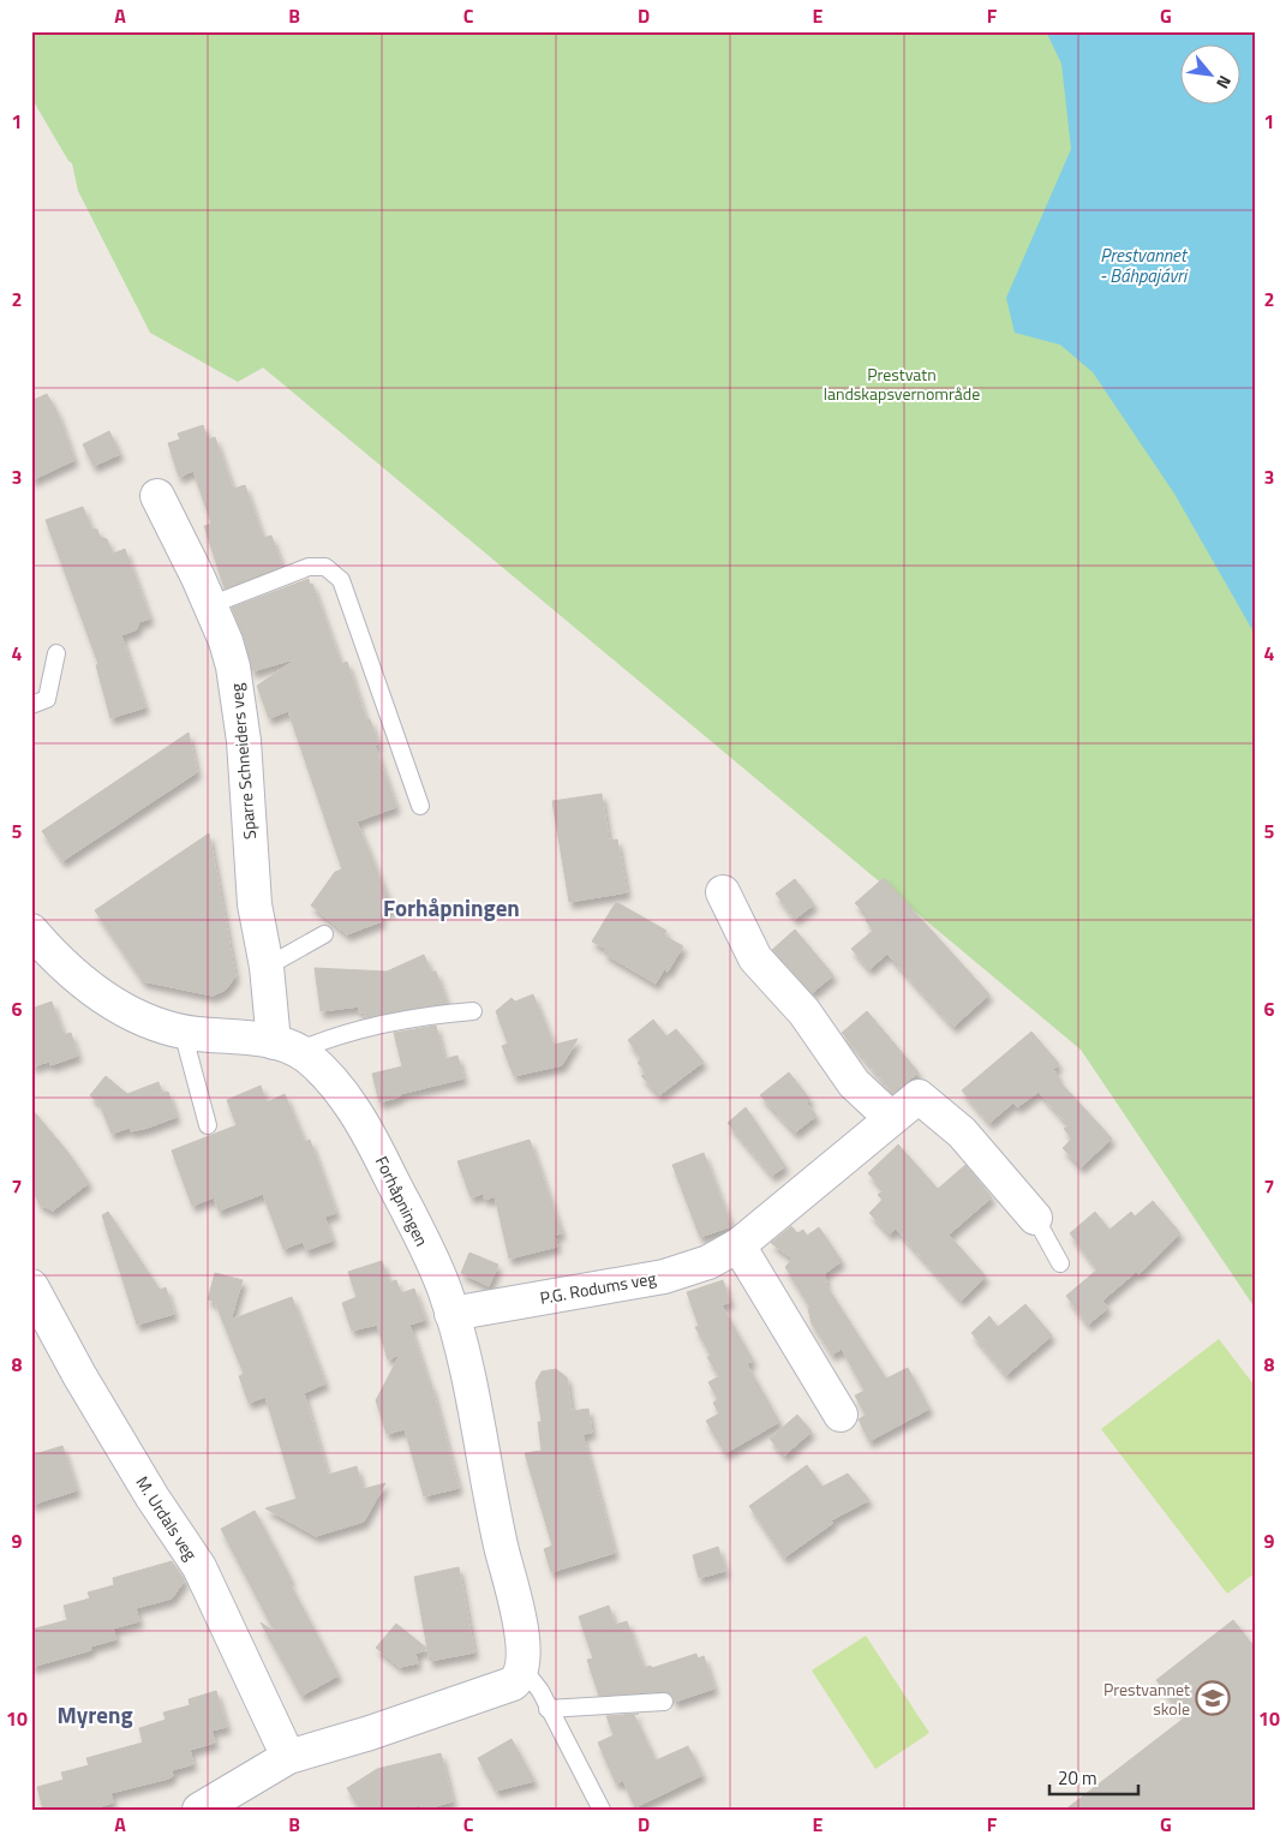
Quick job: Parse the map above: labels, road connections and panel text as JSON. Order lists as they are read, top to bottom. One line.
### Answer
{"streets":{"street":["Sparre Schneiders veg","Forhåpningen","P.G. Rodums veg","M. Urdals veg"]},"crossings":[["Sparre Schneiders veg","Forhåpningen"],["Forhåpningen","P.G. Rodums veg"]],"districts":["Forhåpningen","Myreng"],"water":["Prestvannet - Báhpajávri"],"parks":["Prestvatn landskapsvernområde"],"places":{"school or university":["Prestvannet skole"]},"scale_bar":"20 m","north":"bottom right","grid":{"columns":["A","B","C","D","E","F","G"],"rows":["1","2","3","4","5","6","7","8","9","10"]}}
